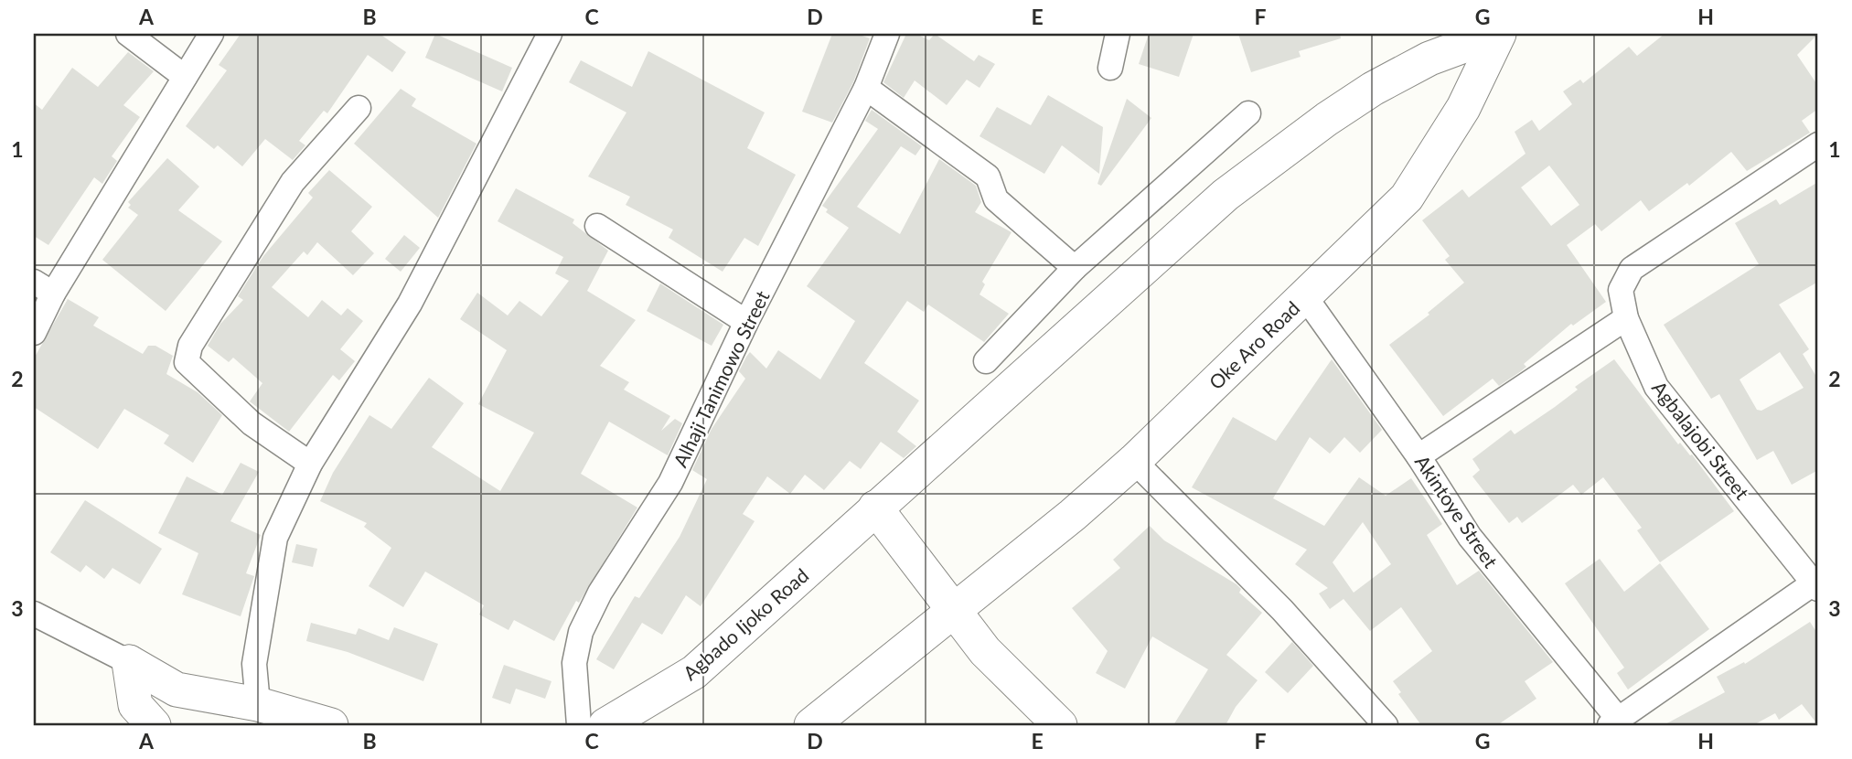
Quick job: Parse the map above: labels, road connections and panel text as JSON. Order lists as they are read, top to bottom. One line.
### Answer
{"streets":{"main road":["Oke Aro Road","Agbado Ijoko Road"],"street":["Alhaji Tanimowo Street","Agbalajobi Street","Akintoye Street"]},"crossings":[["Oke Aro Road","Akintoye Street"],["Oke Aro Road","Agbado Ijoko Road"]],"grid":{"columns":["A","B","C","D","E","F","G","H"],"rows":["1","2","3"]}}
